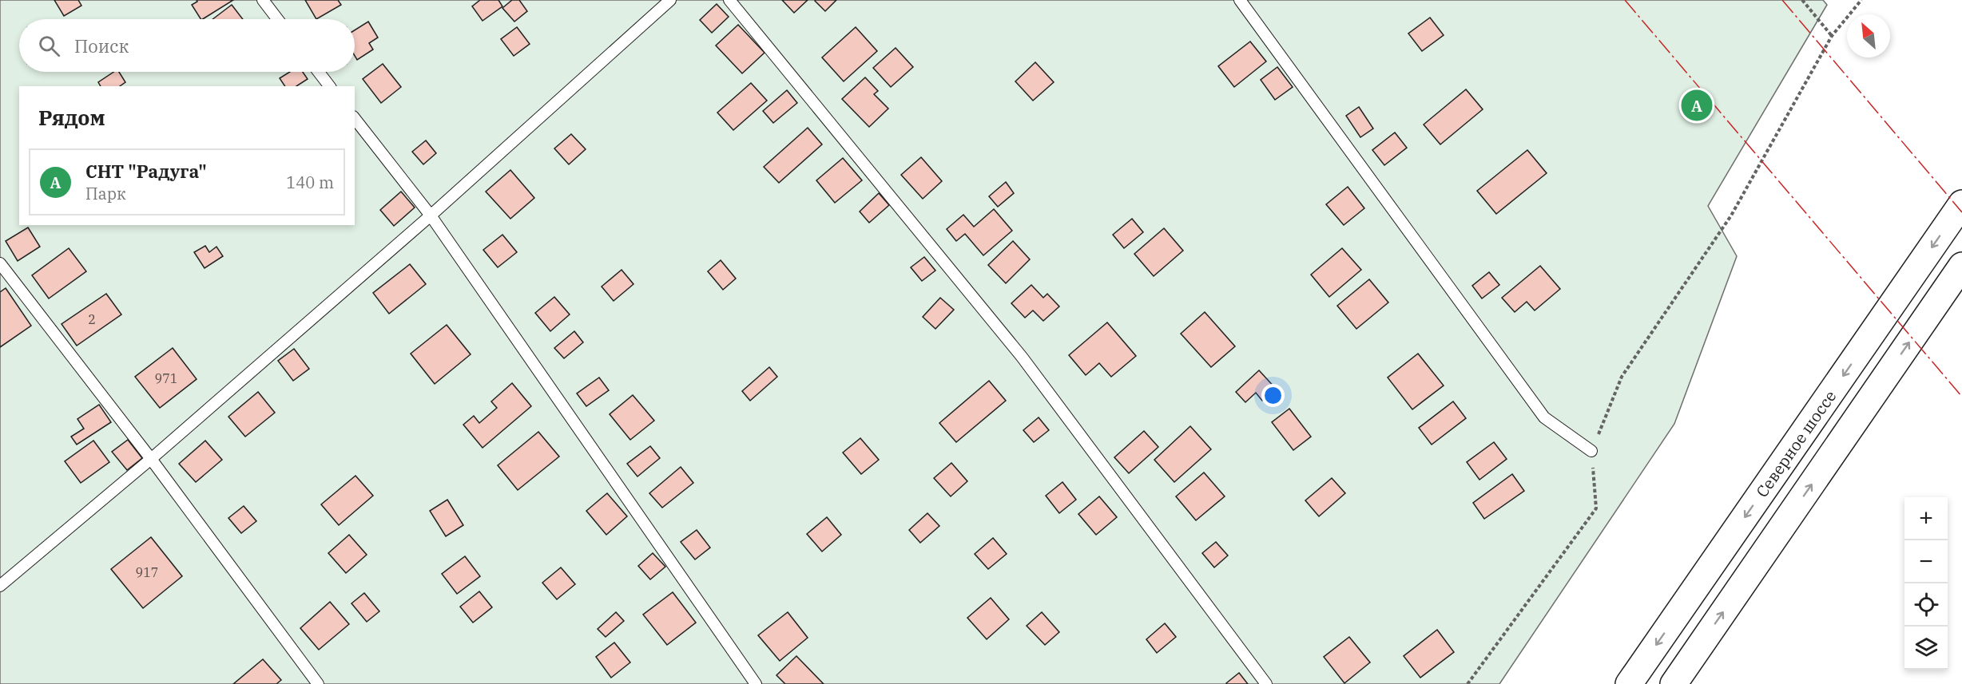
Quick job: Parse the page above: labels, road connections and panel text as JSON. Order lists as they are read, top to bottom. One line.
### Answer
{"streets":{"main road":["Северное шоссе"]},"house_numbers":["2","971","917"],"north":"top left","page":{"search":"Поиск","heading":"Рядом","pins":"A","list":[{"mark":"A","name":"СНТ \"Радуга\"","note":"Парк","value":"140 m"}],"map_buttons":["+","−"]}}
